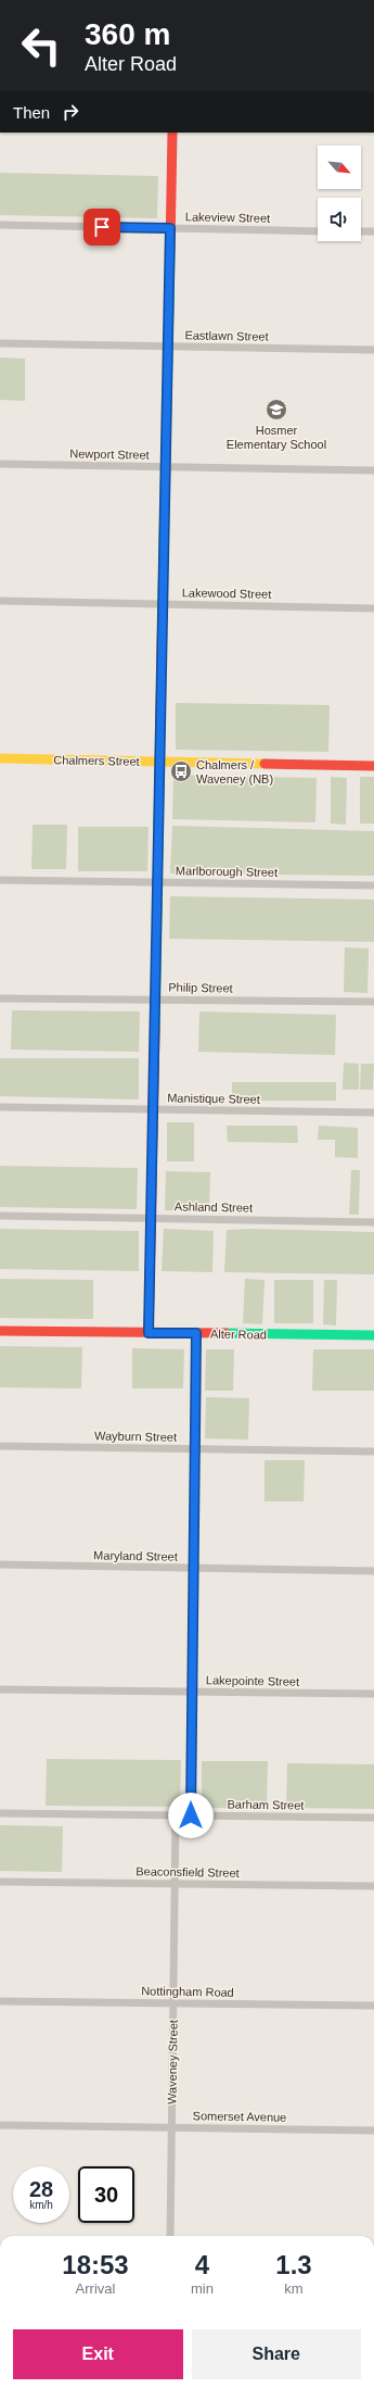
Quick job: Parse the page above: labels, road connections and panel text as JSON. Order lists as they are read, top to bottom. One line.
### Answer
{"streets":{"street":["Lakeview Street","Eastlawn Street","Newport Street","Lakewood Street","Chalmers Street","Marlborough Street","Philip Street","Manistique Street","Ashland Street","Alter Road","Wayburn Street","Maryland Street","Lakepointe Street","Barham Street","Beaconsfield Street","Nottingham Road","Waveney Street","Somerset Avenue"]},"crossings":[["Barham Street","Waveney Street"],["Beaconsfield Street","Waveney Street"],["Nottingham Road","Waveney Street"],["Waveney Street","Somerset Avenue"]],"places":{"school or university":["Hosmer Elementary School"],"bus stop":["Chalmers / Waveney (NB)"]},"north":"bottom right","page":{"turn":["360 m","Alter Road"],"then":"Then","speed":"28 km/h","limit":"30","eta":["18:53","Arrival","4","min","1.3","km"],"buttons":["Exit","Share"]}}
